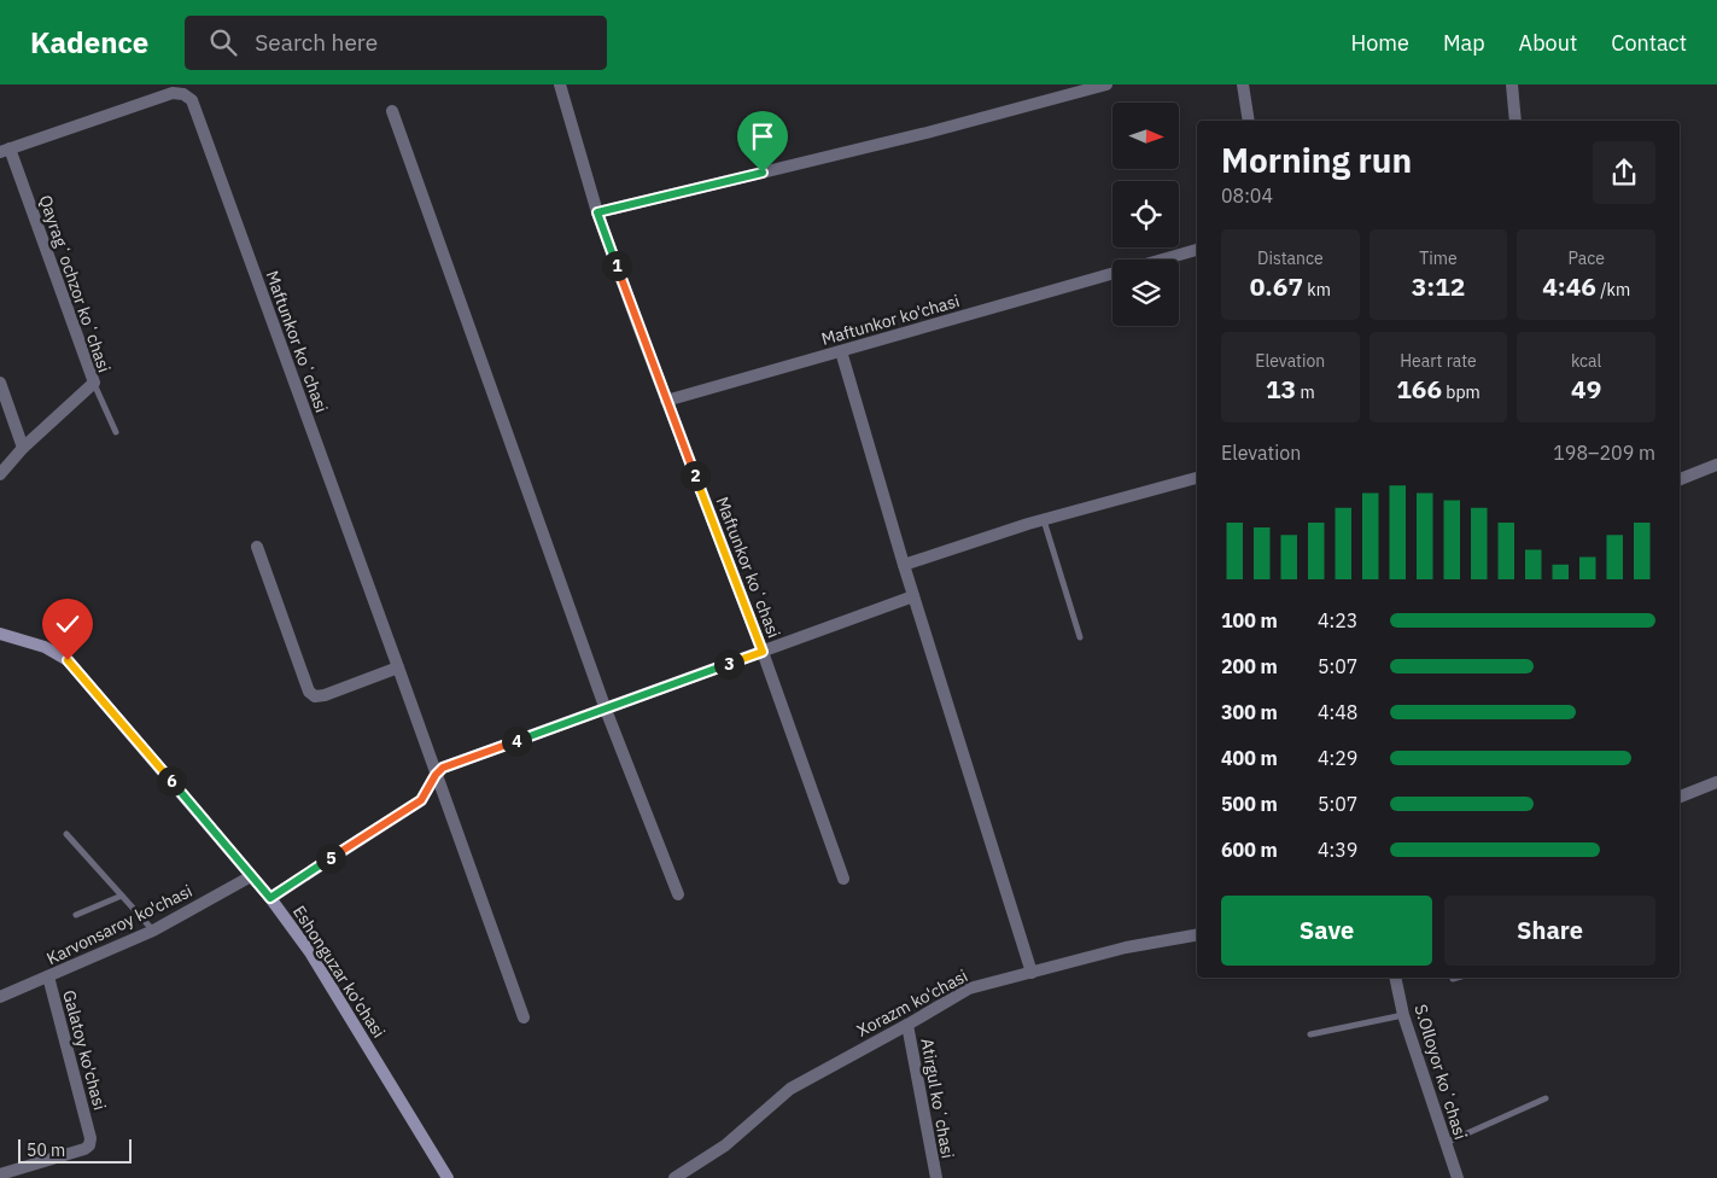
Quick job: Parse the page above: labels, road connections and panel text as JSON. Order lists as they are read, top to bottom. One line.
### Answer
{"streets":{"street":["Qayragʻochzor koʻchasi","Maftunkor ko'chasi","Maftunkor koʻchasi","Karvonsaroy ko'chasi","Eshonguzar ko'chasi","Xorazm ko'chasi","Galatoy ko'chasi","S.Olloyor koʻchasi","Atirgul koʻchasi"]},"crossings":[["Qayragʻochzor koʻchasi","Maftunkor koʻchasi"],["Maftunkor ko'chasi","Maftunkor koʻchasi"],["Karvonsaroy ko'chasi","Eshonguzar ko'chasi"],["Karvonsaroy ko'chasi","Galatoy ko'chasi"],["Xorazm ko'chasi","Atirgul koʻchasi"]],"scale_bar":"50 m","north":"right","page":{"header":"Kadence","search":"Search here","nav":["Home","Map","About","Contact"],"heading":["Morning run","08:04"],"stats":[["Distance","0.67 km"],["Time","3:12"],["Pace","4:46 /km"],["Elevation","13 m"],["Heart rate","166 bpm"],["kcal","49"]],"pins":["1","2","3","4","6","5"],"chart":["Elevation","198–209 m"],"list":[{"name":"100 m","note":"4:23"},{"name":"200 m","note":"5:07"},{"name":"300 m","note":"4:48"},{"name":"400 m","note":"4:29"},{"name":"500 m","note":"5:07"},{"name":"600 m","note":"4:39"}],"buttons":["Save","Share"],"scale":"50 m"}}
